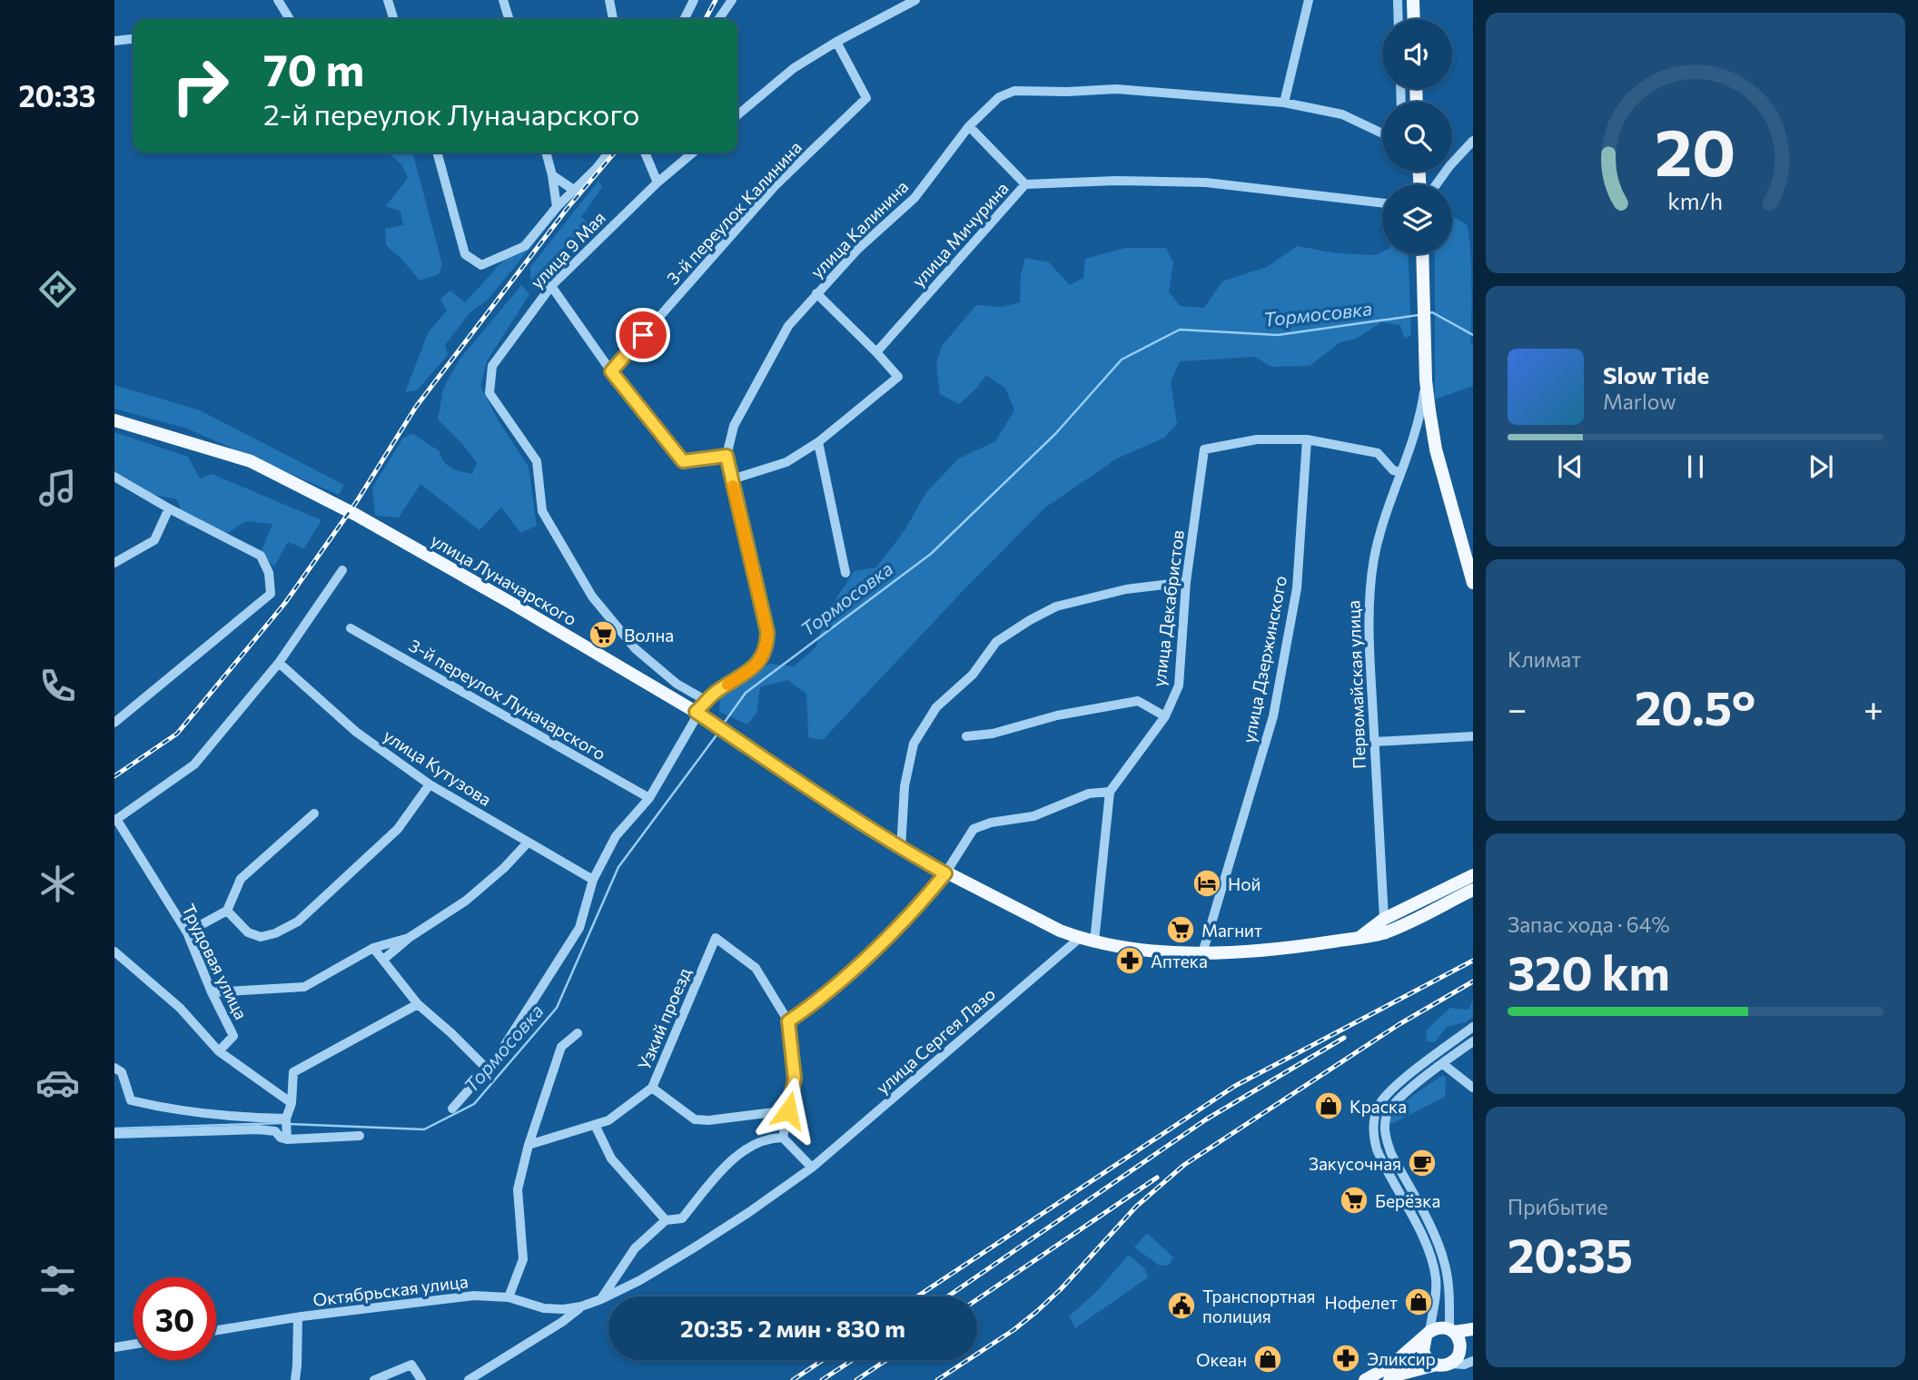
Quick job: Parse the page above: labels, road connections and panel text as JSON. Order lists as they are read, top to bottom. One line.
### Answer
{"streets":{"main road":["улица Луначарского","Первомайская улица"],"street":["3-й переулок Калинина","улица Калинина","улица Мичурина","улица 9 Мая","улица Декабристов","улица Дзержинского","3-й переулок Луначарского","улица Кутузова","Трудовая улица","Узкий проезд","улица Сергея Лазо","Октябрьская улица"]},"crossings":[["улица Калинина","улица 9 Мая"],["улица Калинина","улица Луначарского"],["улица Калинина","3-й переулок Луначарского"],["улица Калинина","улица Кутузова"],["улица Луначарского","улица Дзержинского"],["улица Луначарского","улица Сергея Лазо"],["улица Декабристов","улица Дзержинского"],["улица Сергея Лазо","Октябрьская улица"]],"water":["Тормосовка"],"places":{"supermarket":["Волна","Магнит","Берёзка"],"hotel":["Ной"],"pharmacy":["Аптека","Эликсир"],"shop":["Краска","Нофелет","Океан"],"cafe":["Закусочная"],"public building":["Транспортная полиция"]},"page":{"tabs":"20:33","turn":["70 m","2-й переулок Луначарского"],"song":["Slow Tide","Marlow"],"tile":["Климат",["Запас хода · 64%","320 km"],["Прибытие","20:35"]],"heat":["−","20.5°","+"],"limit":"30","trip":"20:35 · 2 мин · 830 m","gauge":["20","km/h"]}}
